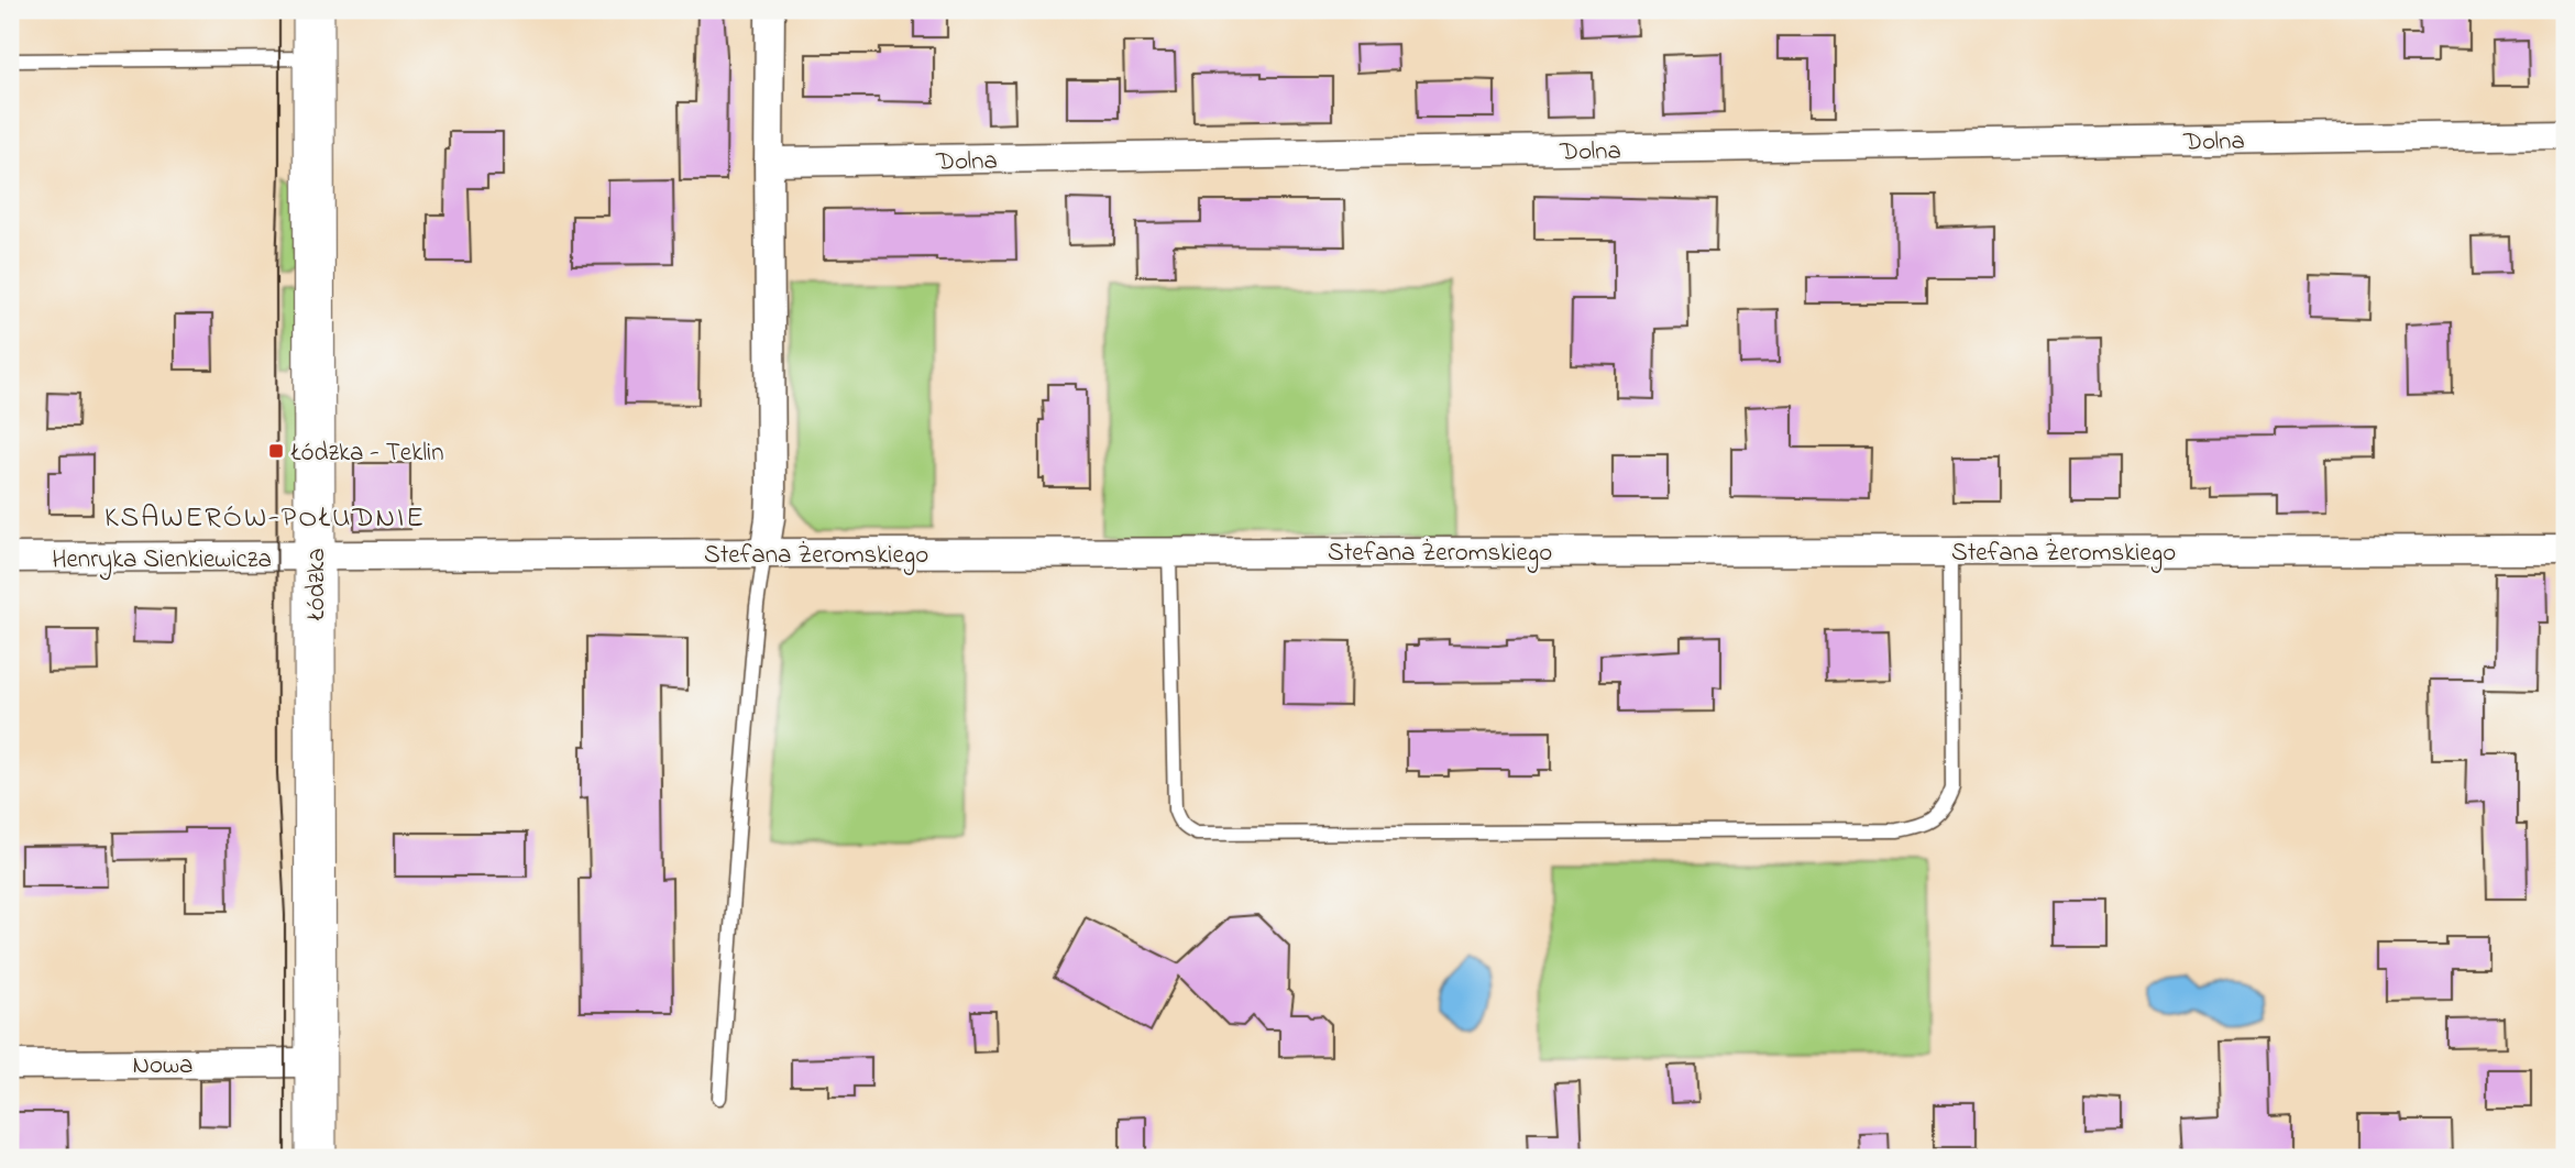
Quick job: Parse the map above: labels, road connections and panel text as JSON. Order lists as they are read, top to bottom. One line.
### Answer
{"streets":{"main road":["Łódzka"],"street":["Dolna","Stefana Żeromskiego","Henryka Sienkiewicza","Nowa"]},"crossings":[["Stefana Żeromskiego","Henryka Sienkiewicza"],["Stefana Żeromskiego","Łódzka"],["Henryka Sienkiewicza","Łódzka"],["Łódzka","Nowa"]],"districts":["KSAWERÓW-POŁUDNIE"],"places":{"transit":["Łódzka - Teklin"]}}
